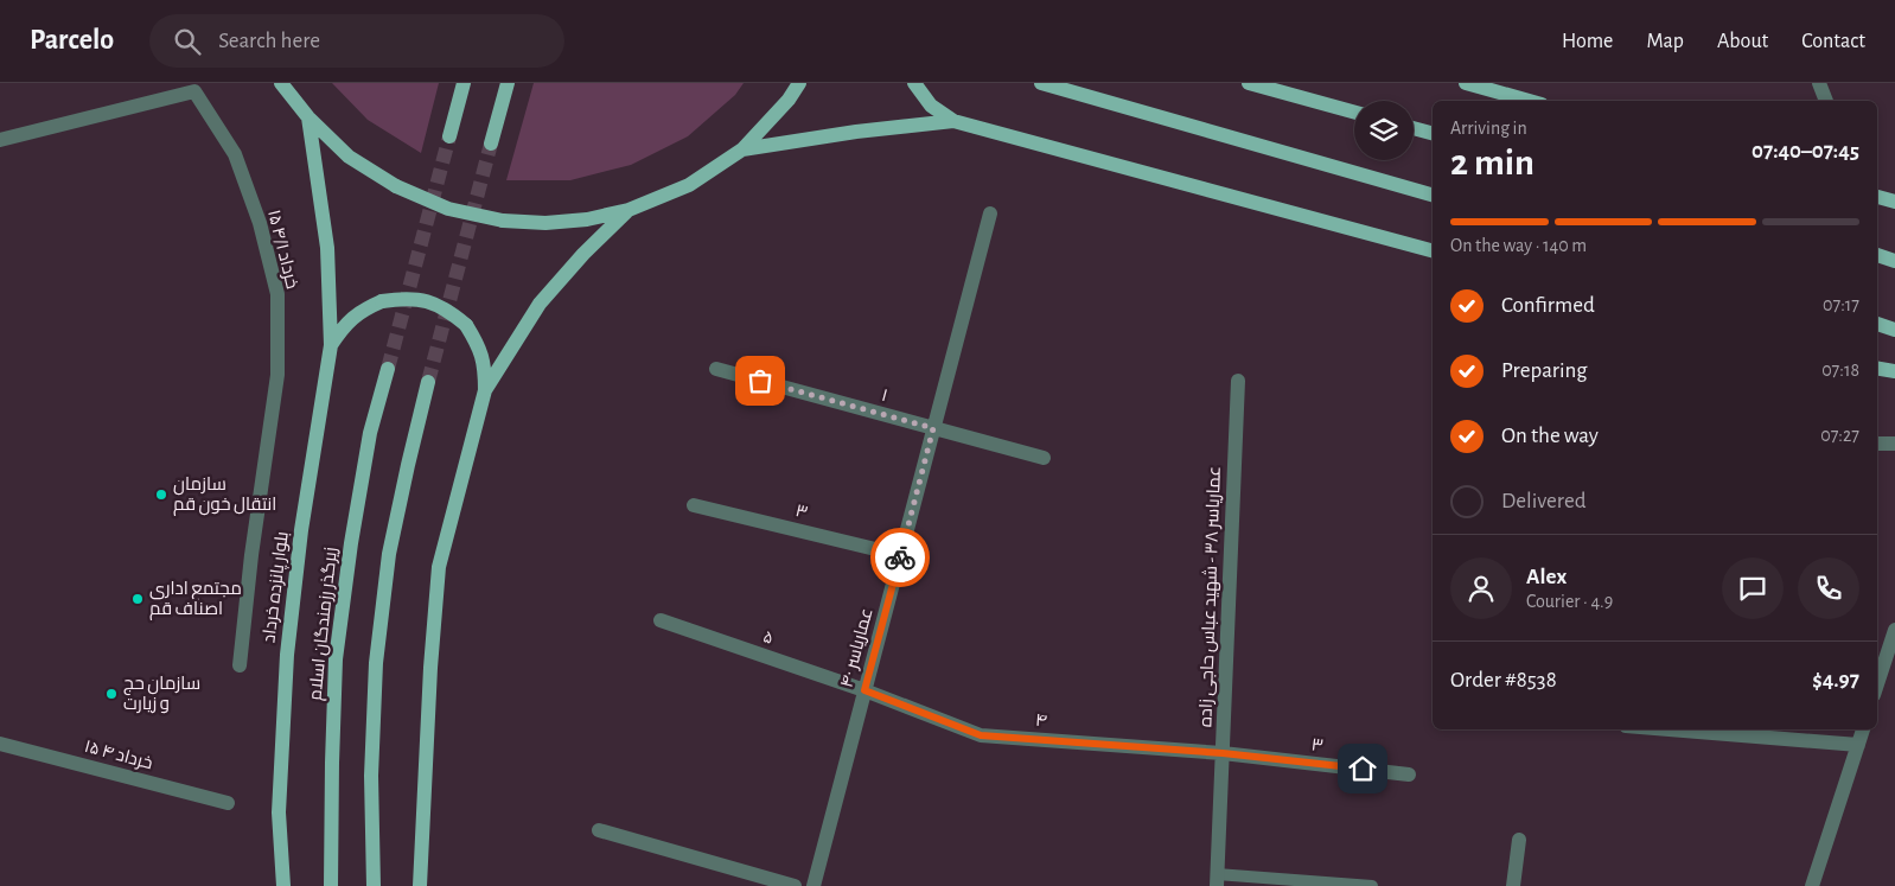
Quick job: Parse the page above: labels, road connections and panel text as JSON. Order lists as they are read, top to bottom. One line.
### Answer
{"streets":{"main road":["بلوار پانزده خرداد","زیرگذر رزمندگان اسلام"],"street":["۱۵ خرداد ۴/۱","۱","۳","عماریاسر ۳۸ - شهید عباس حاجی زاده","۵","عماریاسر ۴۰","۴","۱۵ خرداد ۴"]},"crossings":[["۱","عماریاسر ۴۰"],["۳","عماریاسر ۳۸ - شهید عباس حاجی زاده"],["۳","عماریاسر ۴۰"],["۳","۴"],["عماریاسر ۳۸ - شهید عباس حاجی زاده","۴"],["۵","عماریاسر ۴۰"],["۵","۴"],["عماریاسر ۴۰","۴"]],"places":["سازمان انتقال خون قم","مجتمع اداری اصناف قم","سازمان حج و زیارت"],"page":{"header":"Parcelo","search":"Search here","nav":["Home","Map","About","Contact"],"heading":["2 min","Arriving in","07:40–07:45"],"panel":["Alex","Courier · 4.9","Order #8538","$4.97"],"bar":"On the way · 140 m","list":[["Confirmed","07:17"],["Preparing","07:18"],["On the way","07:27"],"Delivered"]}}
